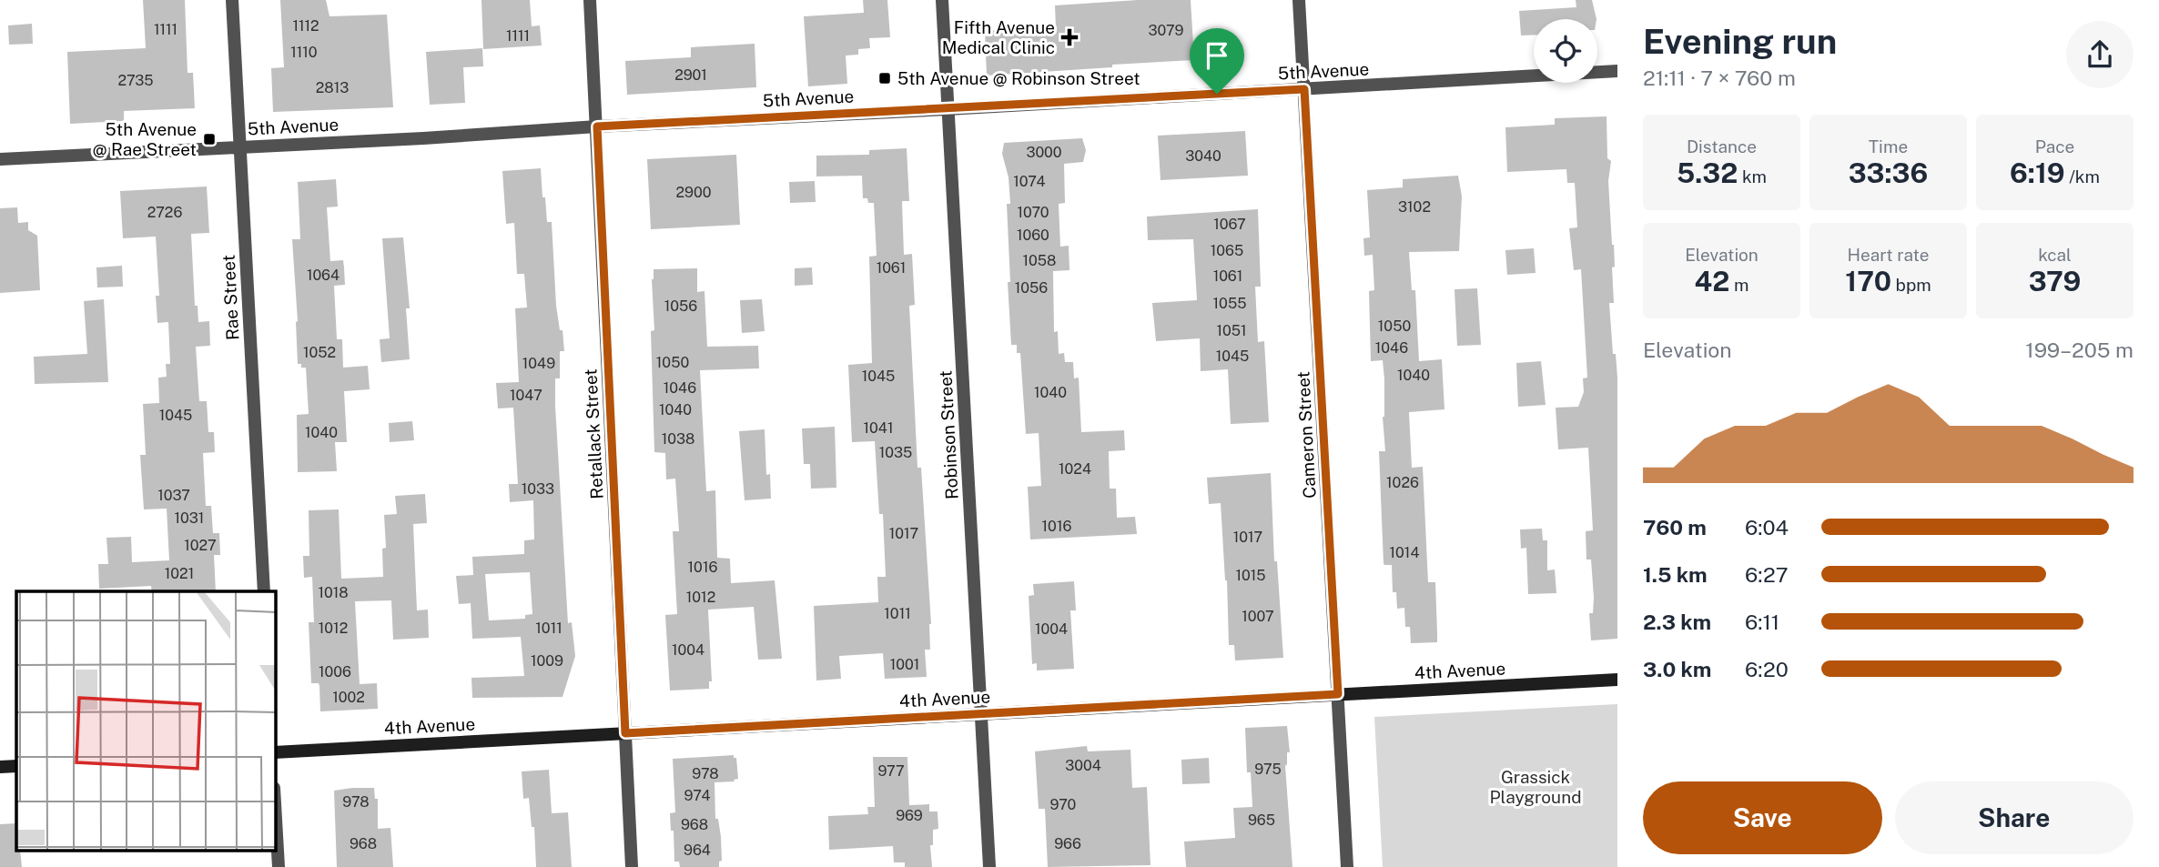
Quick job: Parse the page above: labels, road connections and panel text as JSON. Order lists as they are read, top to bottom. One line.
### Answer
{"streets":{"street":["5th Avenue","Rae Street","Retallack Street","Robinson Street","Cameron Street","4th Avenue"]},"crossings":[["5th Avenue","Rae Street"],["5th Avenue","Retallack Street"],["5th Avenue","Robinson Street"],["5th Avenue","Cameron Street"],["Retallack Street","4th Avenue"],["Robinson Street","4th Avenue"],["Cameron Street","4th Avenue"]],"parks":["Grassick Playground"],"places":{"health":["Fifth Avenue Medical Clinic"],"transit":["5th Avenue @ Robinson Street","5th Avenue @ Rae Street"]},"house_numbers":["1112","1111","3079","1111","1110","2901","2735","2813","3000","3040","1074","2900","3102","2726","1070","1067","1060","1065","1058","1061","1064","1061","1056","1055","1056","1050","1051","1046","1052","1045","1050","1049","1040","1045","1046","1040","1047","1040","1045","1041","1040","1038","1035","1024","1026","1033","1037","1031","1016","1017","1017","1027","1014","1016","1021","1015","1018","1012","1011","1007","1012","1011","1004","1004","1009","1001","1006","1002","3004","975","977","978","974","978","970","969","965","968","968","966","964"],"page":{"heading":["Evening run","21:11 · 7 × 760 m"],"stats":[["Distance","5.32 km"],["Time","33:36"],["Pace","6:19 /km"],["Elevation","42 m"],["Heart rate","170 bpm"],["kcal","379"]],"chart":["Elevation","199–205 m"],"list":[{"name":"760 m","note":"6:04"},{"name":"1.5 km","note":"6:27"},{"name":"2.3 km","note":"6:11"},{"name":"3.0 km","note":"6:20"}],"buttons":["Save","Share"]}}
